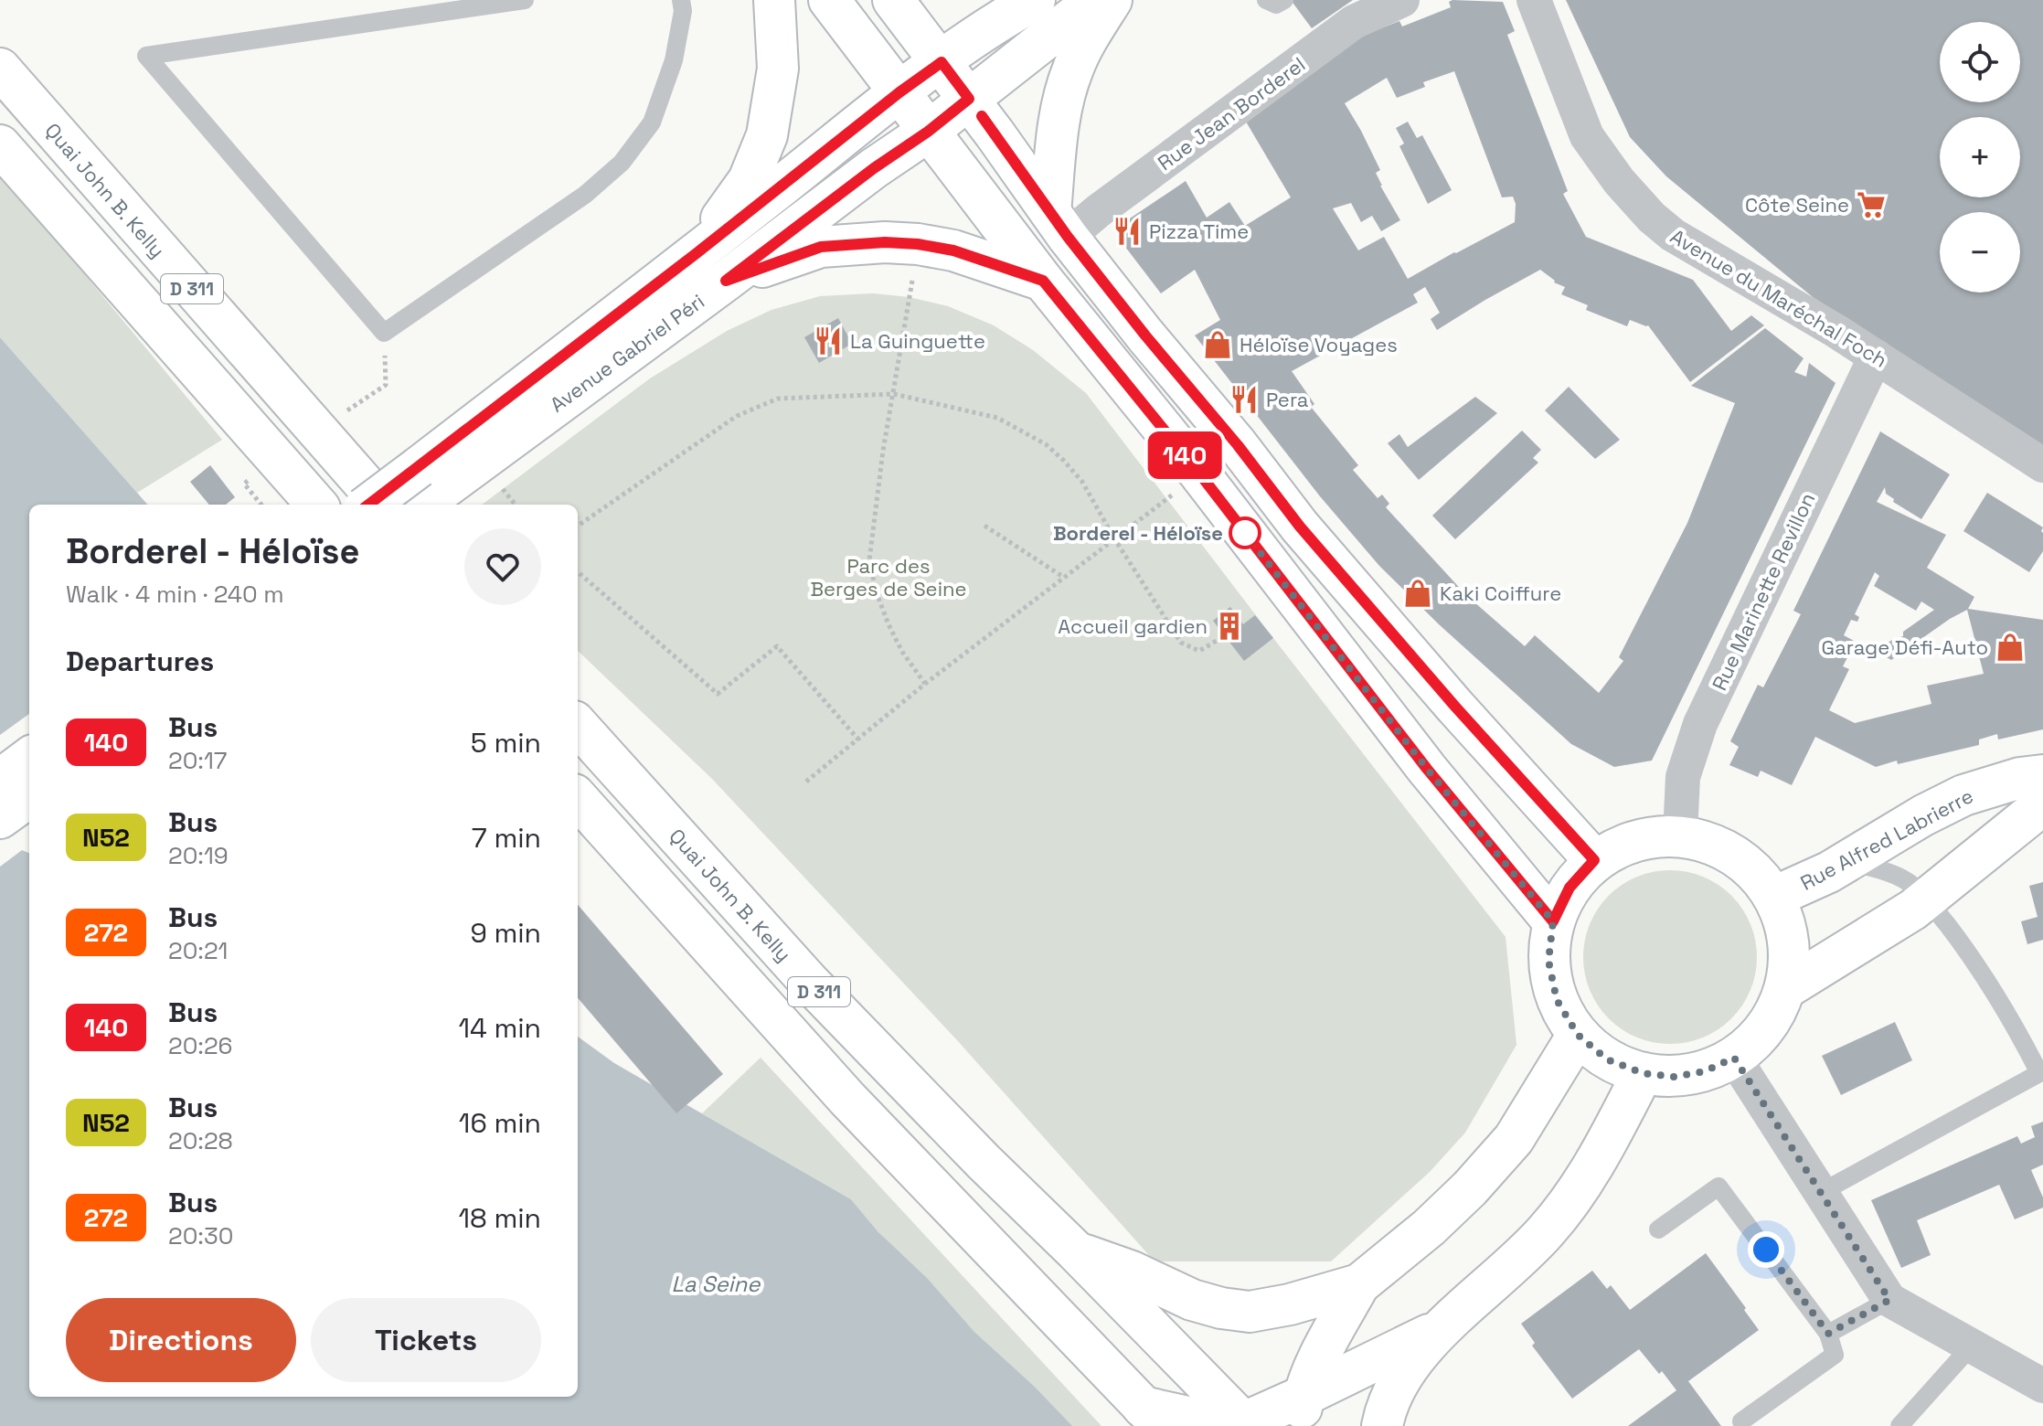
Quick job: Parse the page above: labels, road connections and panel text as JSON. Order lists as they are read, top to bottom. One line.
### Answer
{"streets":{"main road":["Quai John B. Kelly","D 311","Avenue Gabriel Péri","Rue Alfred Labrierre"],"street":["Rue Jean Borderel","Avenue du Maréchal Foch","Rue Marinette Revillon"]},"crossings":[["Quai John B. Kelly","D 311"],["Avenue du Maréchal Foch","Rue Marinette Revillon"],["Rue Marinette Revillon","Rue Alfred Labrierre"]],"water":["La Seine"],"parks":["Parc des Berges de Seine"],"places":{"supermarket":["Côte Seine"],"restaurant":["Pizza Time","La Guinguette","Pera"],"shop":["Héloïse Voyages","Kaki Coiffure","Garage Défi-Auto"],"other":["Borderel - Héloïse"],"building":["Accueil gardien"]},"lines":["bus line 140"],"page":{"on_map":"140","map_buttons":["+","−"],"heading":[["Borderel - Héloïse","Walk · 4 min · 240 m"],"Departures"],"list":[{"mark":"140","name":"Bus","note":"20:17","value":"5 min"},{"mark":"N52","name":"Bus","note":"20:19","value":"7 min"},{"mark":"272","name":"Bus","note":"20:21","value":"9 min"},{"mark":"140","name":"Bus","note":"20:26","value":"14 min"},{"mark":"N52","name":"Bus","note":"20:28","value":"16 min"},{"mark":"272","name":"Bus","note":"20:30","value":"18 min"}],"buttons":["Directions","Tickets"]}}
